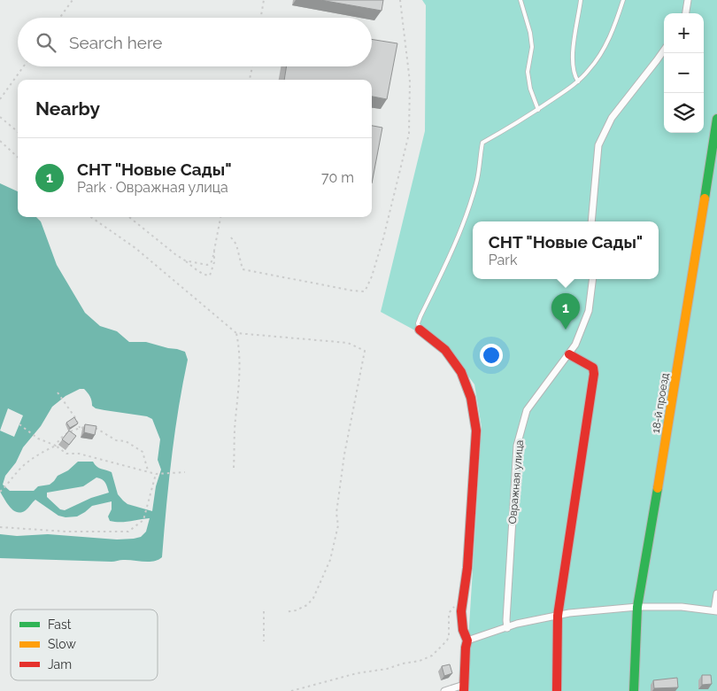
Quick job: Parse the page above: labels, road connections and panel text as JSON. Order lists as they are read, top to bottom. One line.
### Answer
{"streets":{"street":["18-й проезд","Овражная улица"]},"legend":["Fast","Slow","Jam"],"page":{"map_buttons":["+","−"],"search":"Search here","heading":"Nearby","list":[{"mark":"1","name":"СНТ \"Новые Сады\"","note":"Park · Овражная улица","value":"70 m"}],"popup":["СНТ \"Новые Сады\"","Park"],"pins":"1"}}
